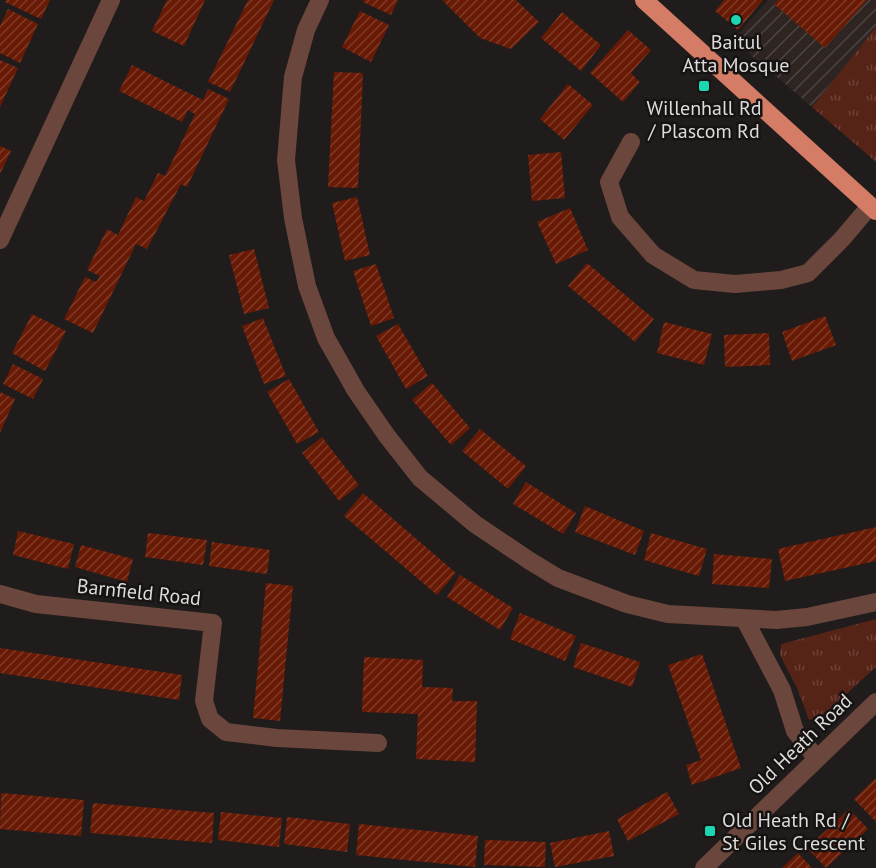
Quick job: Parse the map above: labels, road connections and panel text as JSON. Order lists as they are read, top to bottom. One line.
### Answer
{"streets":{"street":["Barnfield Road","Old Heath Road"]},"places":{"other":["Baitul Atta Mosque"],"transit":["Willenhall Rd / Plascom Rd","Old Heath Rd / St Giles Crescent"]}}
